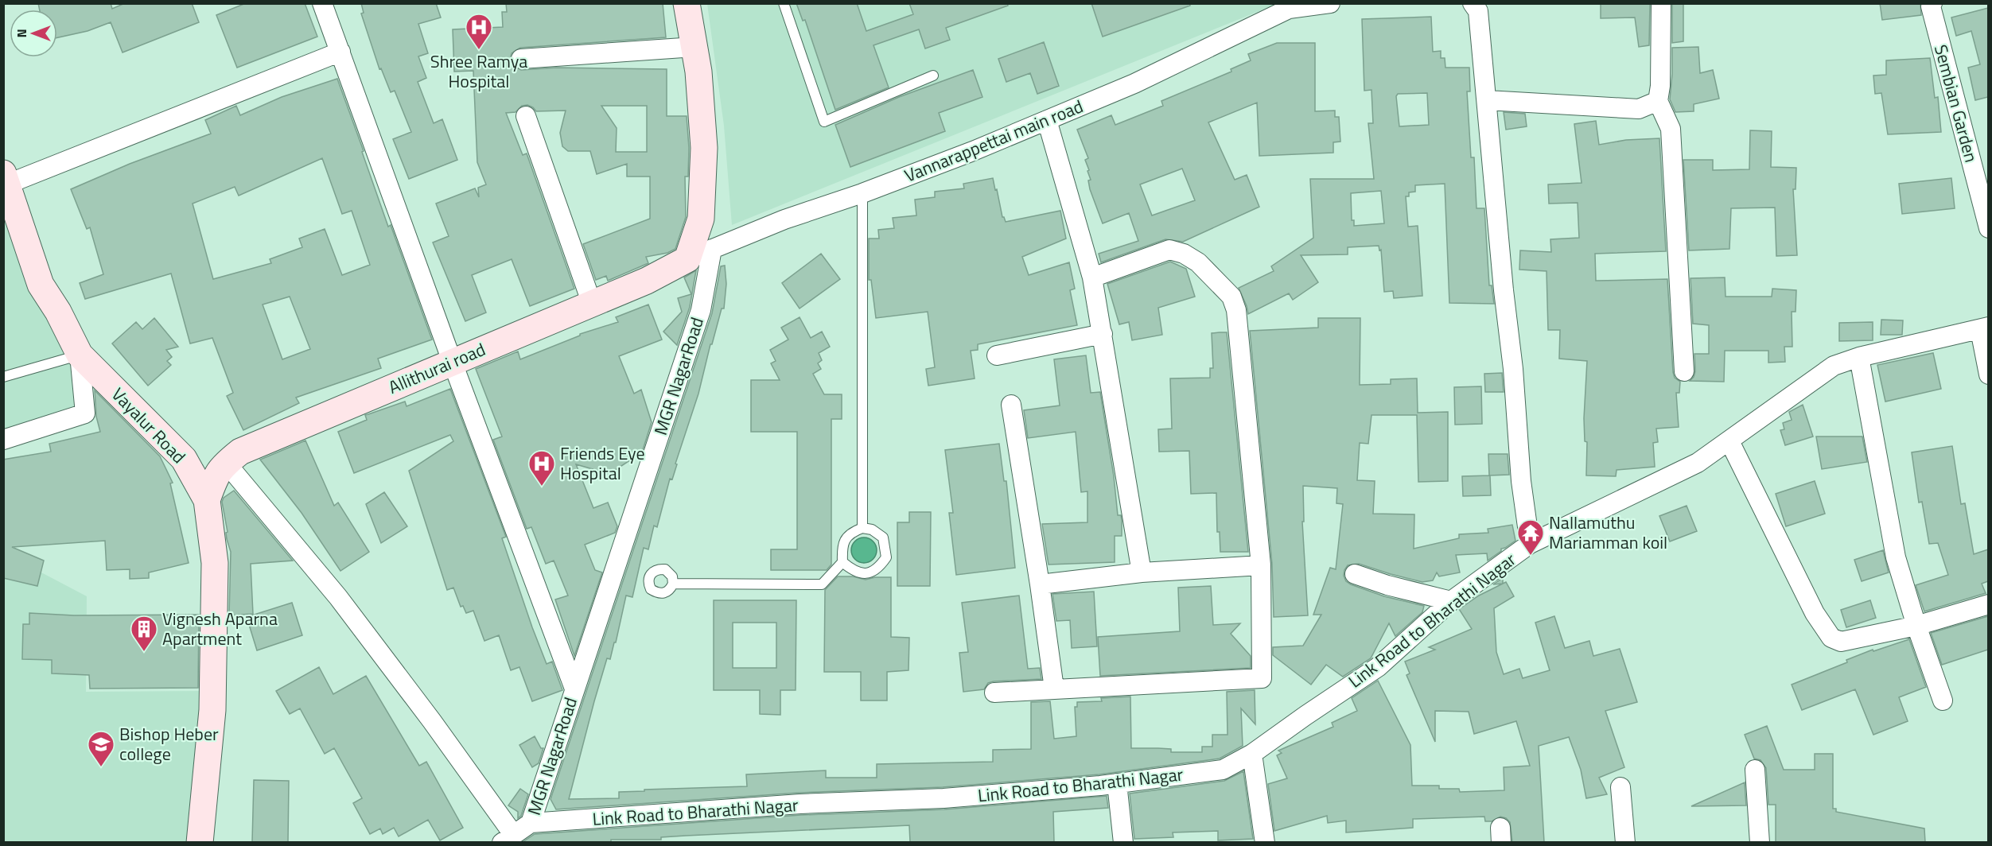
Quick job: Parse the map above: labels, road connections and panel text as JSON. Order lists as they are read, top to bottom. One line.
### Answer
{"streets":{"main road":["Allithurai road","Vayalur Road"],"street":["Sembian Garden","Vannarappettai main road","MGR NagarRoad","Link Road to Bharathi Nagar"]},"crossings":[["Vannarappettai main road","Allithurai road"],["Vannarappettai main road","MGR NagarRoad"],["Allithurai road","MGR NagarRoad"],["Allithurai road","Vayalur Road"],["MGR NagarRoad","Link Road to Bharathi Nagar"]],"places":{"hospital":["Shree Ramya Hospital","Friends Eye Hospital"],"temple":["Nallamuthu Mariamman koil"],"building":["Vignesh Aparna Apartment"],"school or university":["Bishop Heber college"]},"north":"left"}
